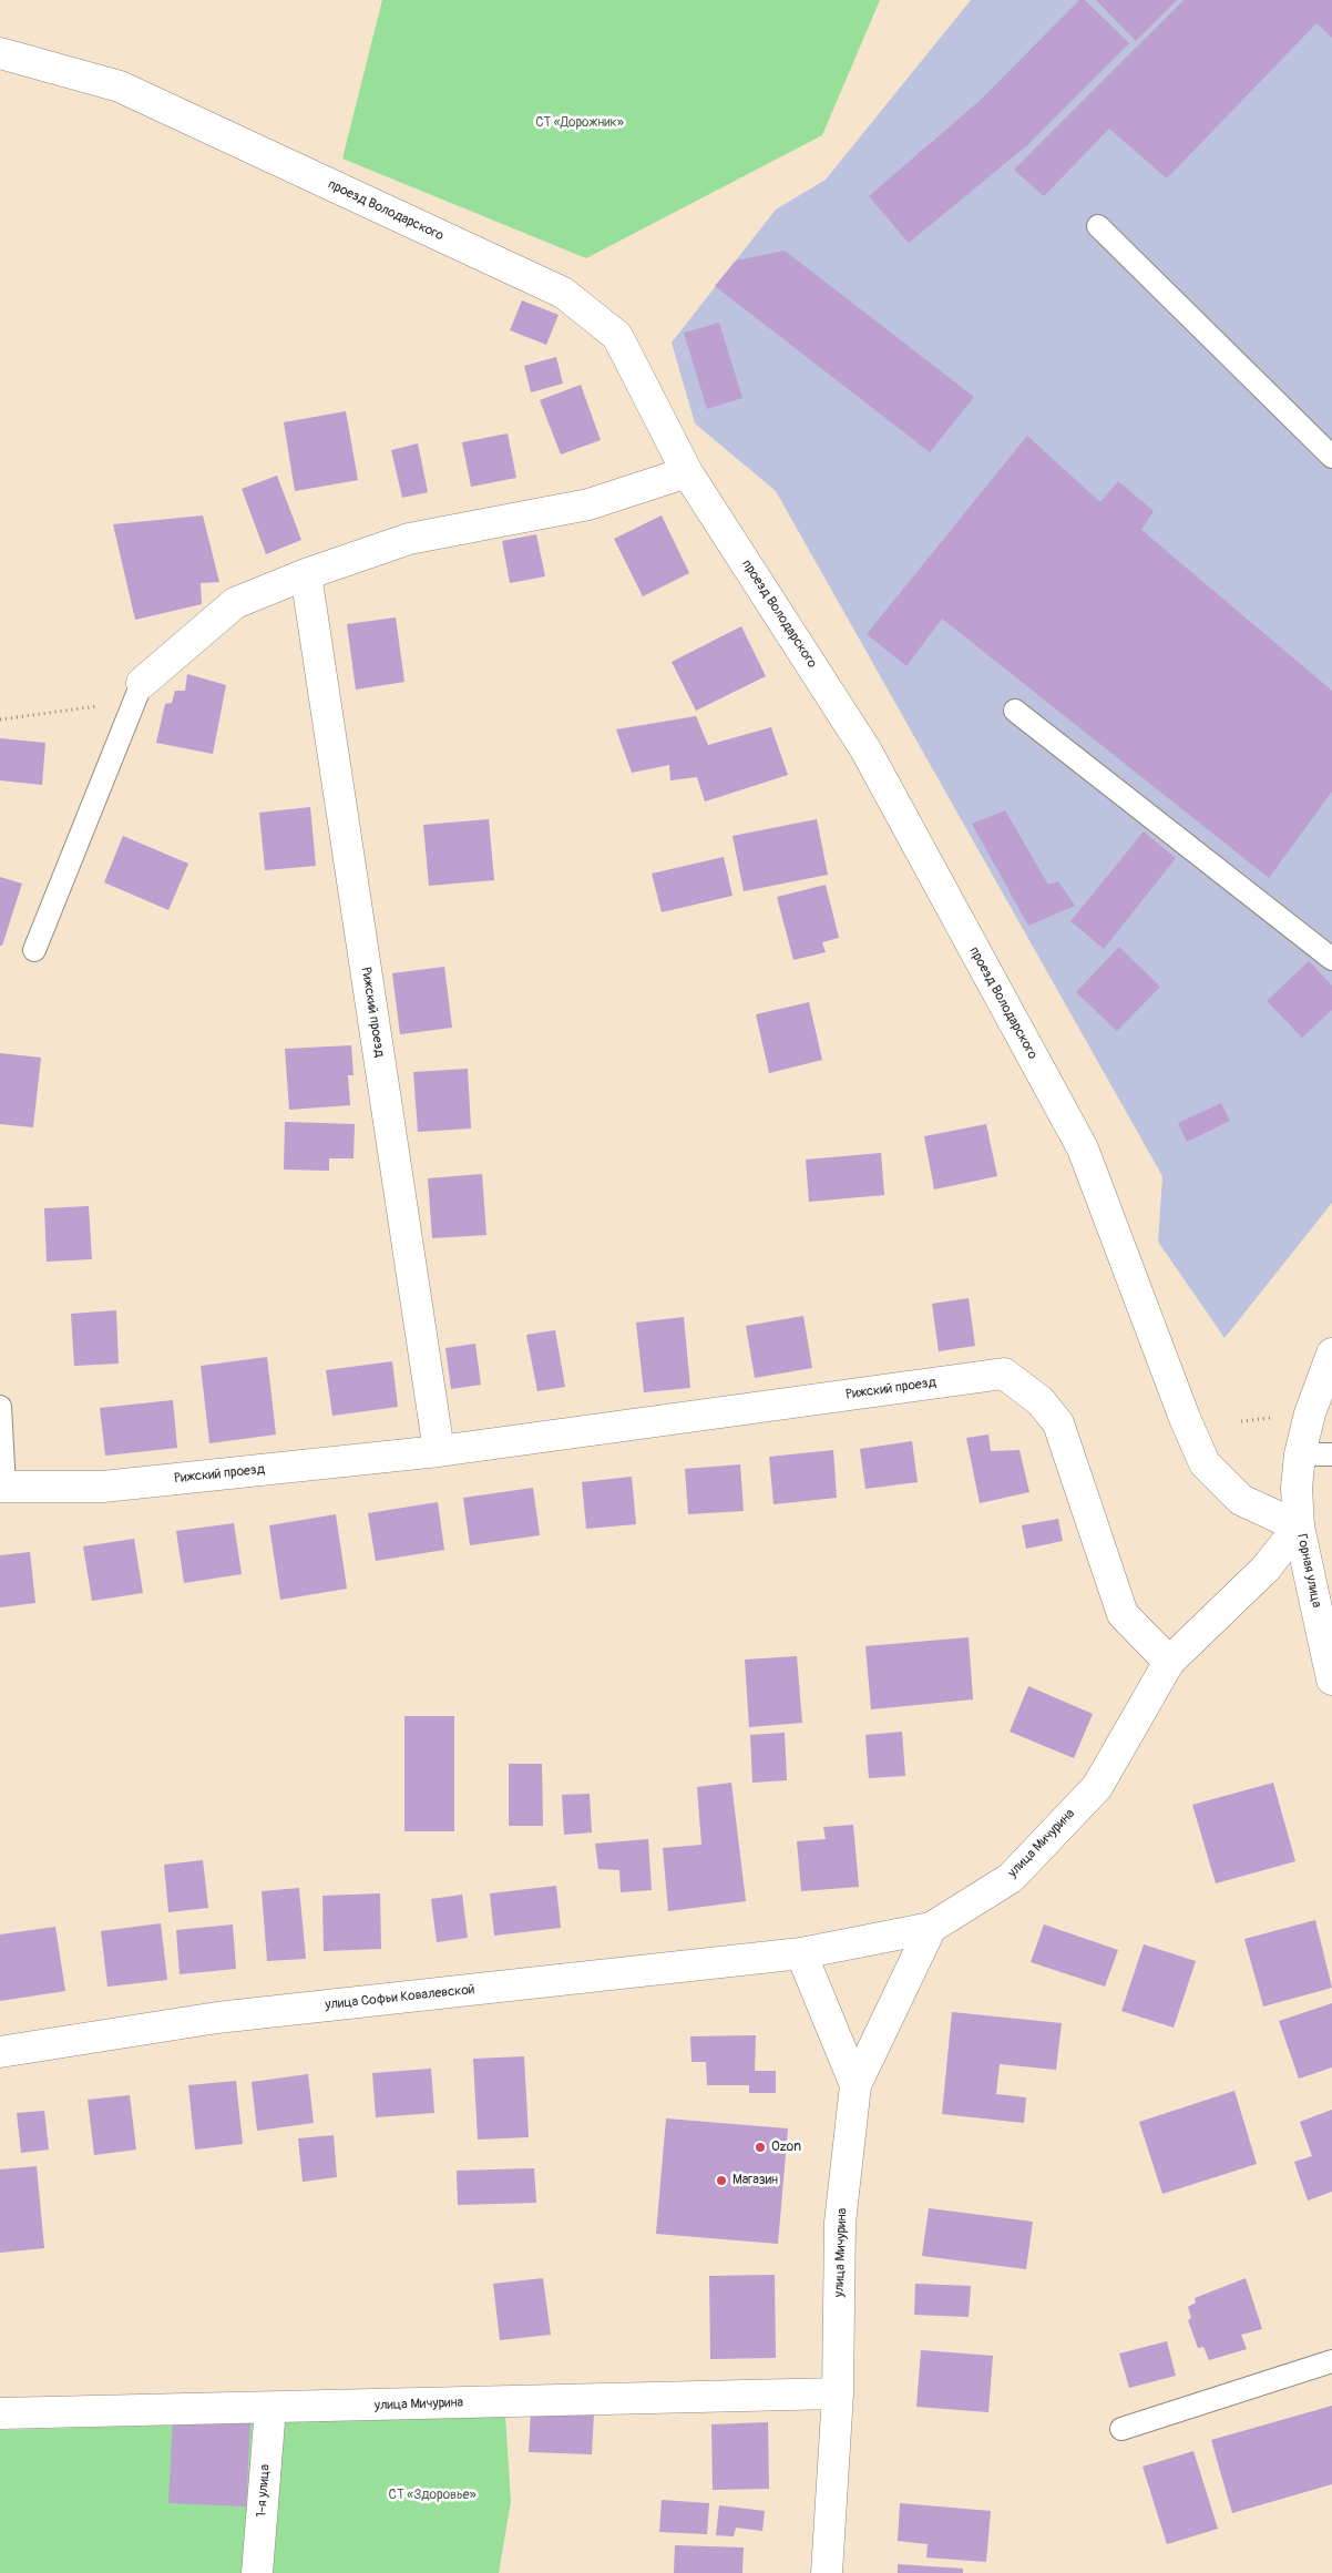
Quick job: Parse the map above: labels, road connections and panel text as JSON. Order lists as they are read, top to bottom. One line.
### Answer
{"streets":{"street":["проезд Володарского","Рижский проезд","Горная улица","улица Мичурина","улица Софьи Ковалевской","1-я улица"]},"crossings":[["проезд Володарского","Горная улица"],["проезд Володарского","улица Мичурина"],["Рижский проезд","улица Мичурина"],["Горная улица","улица Мичурина"],["улица Мичурина","улица Софьи Ковалевской"],["улица Мичурина","1-я улица"]],"parks":["СТ «Дорожник»","СТ «Здоровье»"],"places":["Ozon","Магазин"]}
